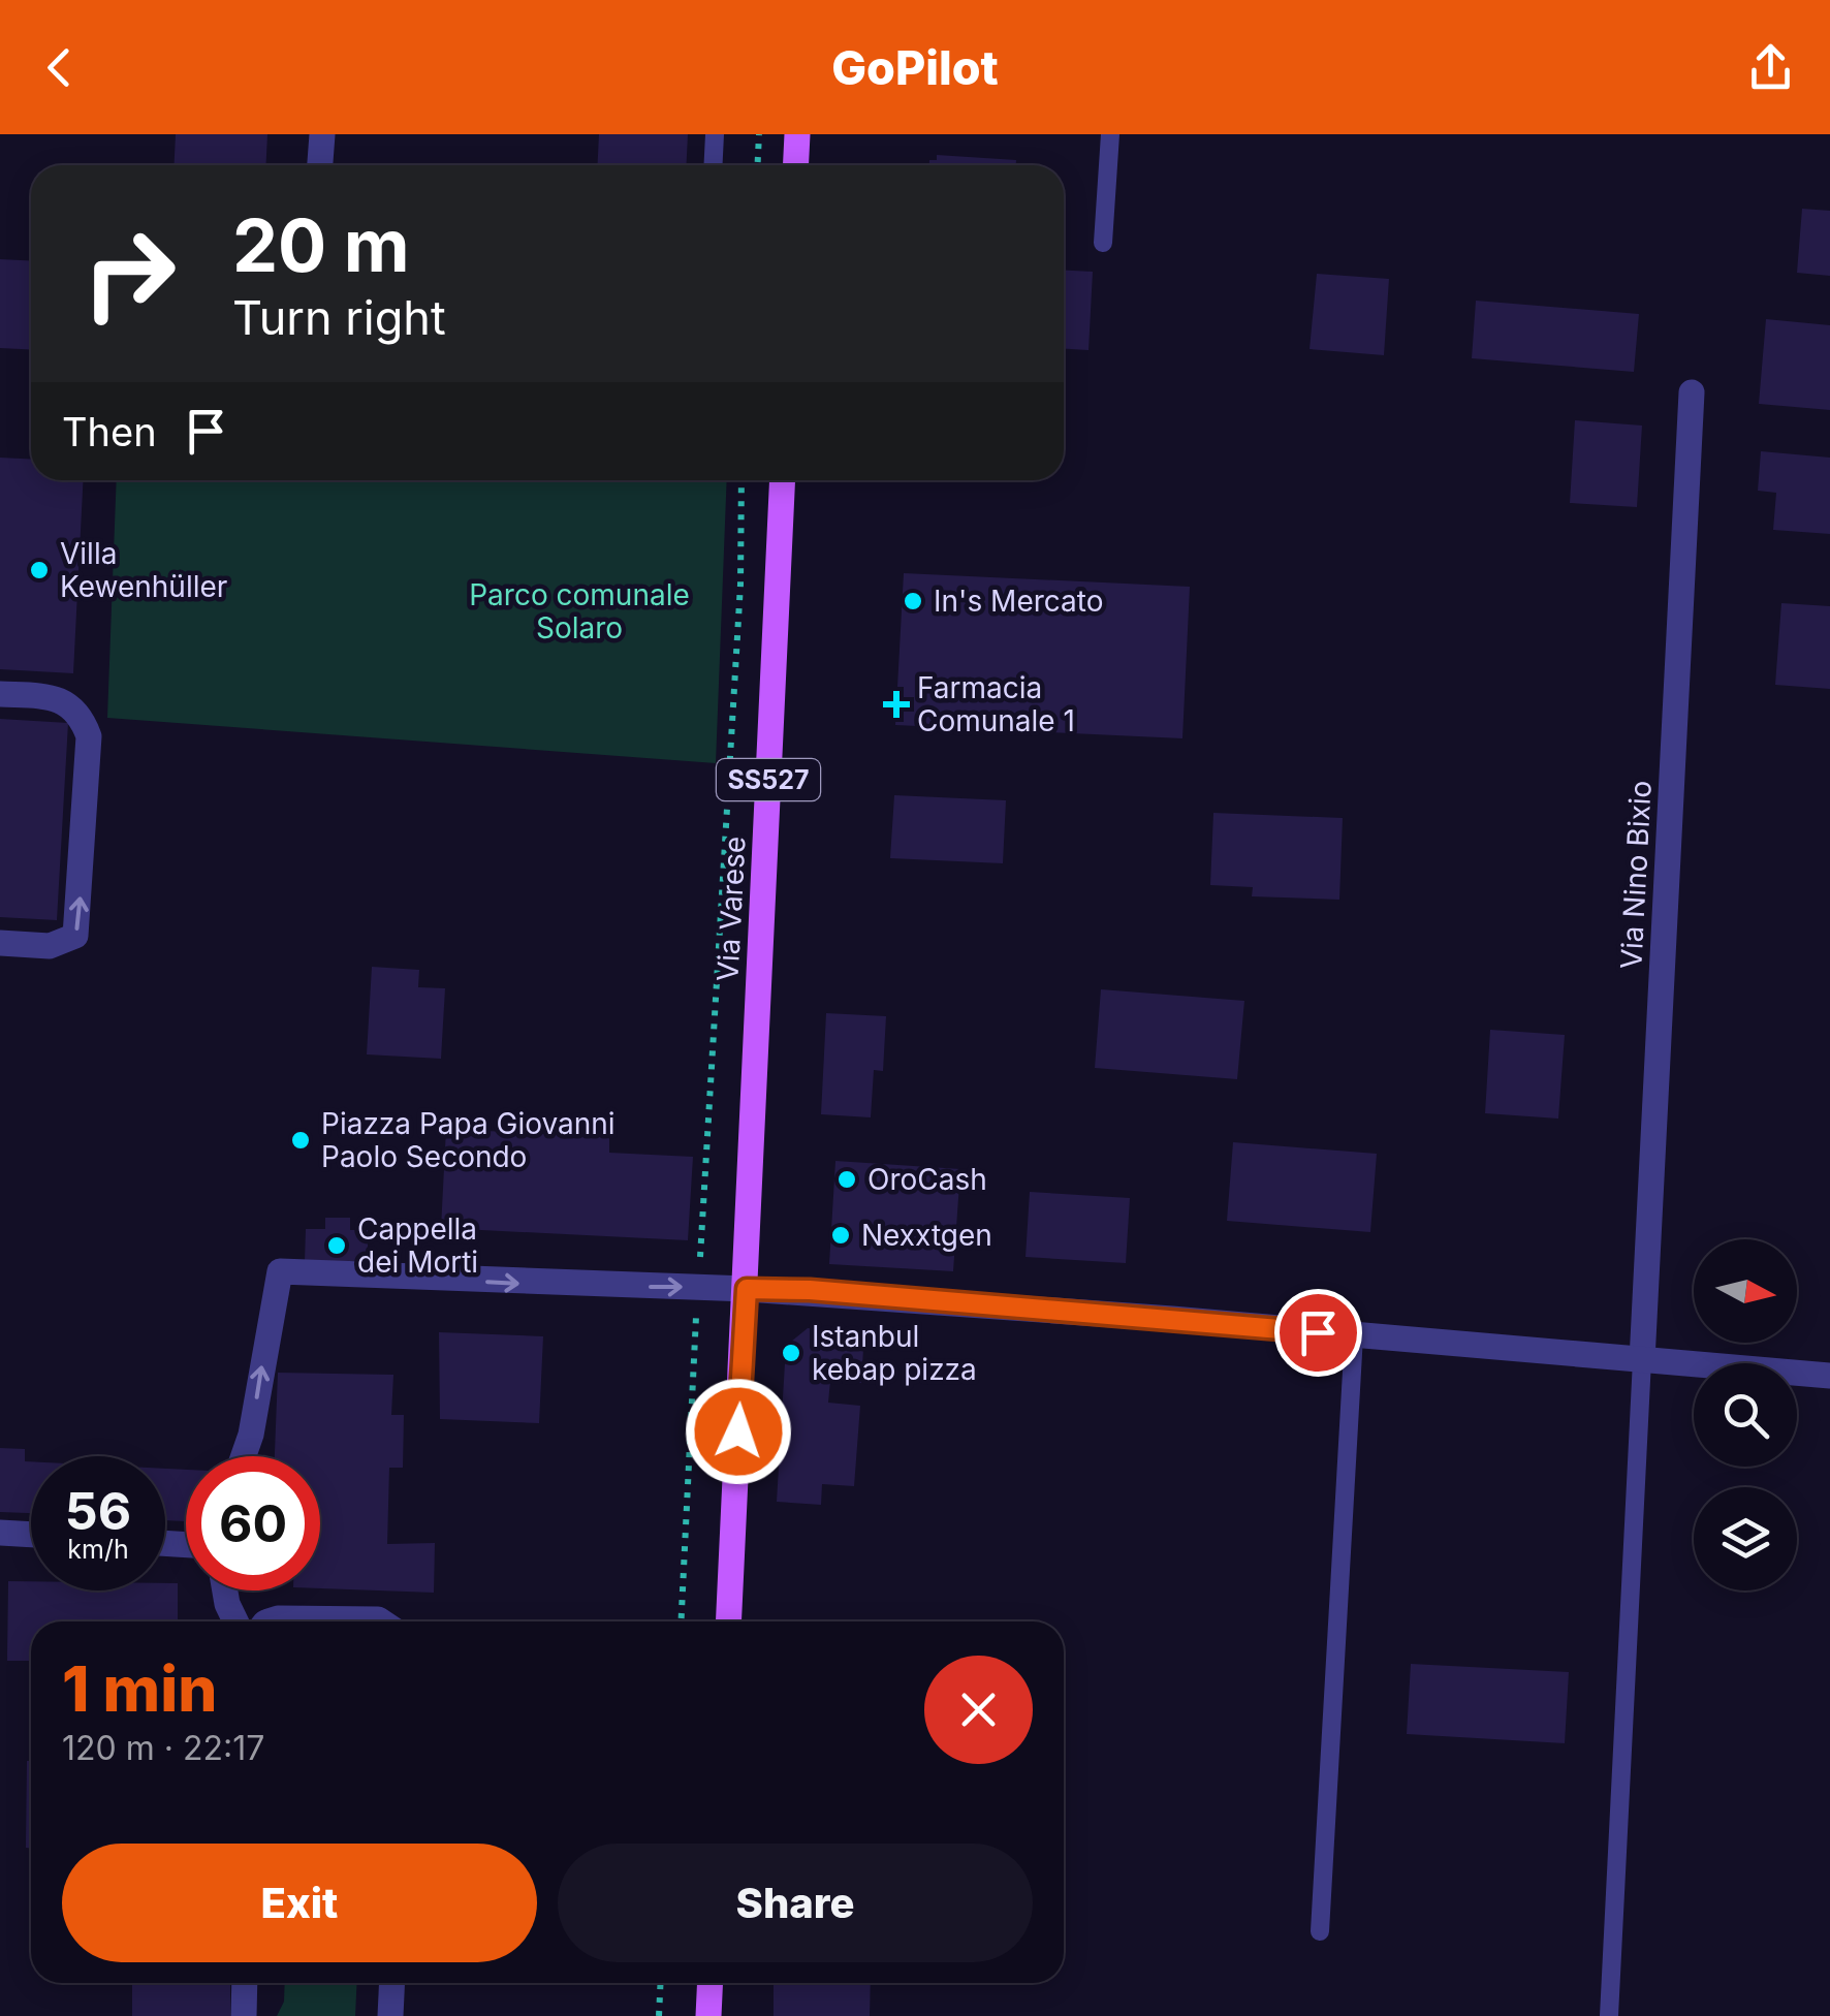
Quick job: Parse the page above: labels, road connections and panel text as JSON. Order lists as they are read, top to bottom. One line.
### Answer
{"streets":{"main road":["SS527","Via Varese"],"street":["Via Nino Bixio"]},"crossings":[["SS527","Via Varese"]],"parks":["Parco comunale Solaro"],"places":{"other":["Villa Kewenhüller","In's Mercato","Piazza Papa Giovanni Paolo Secondo","OroCash","Nexxtgen","Cappella dei Morti","Istanbul kebap pizza"],"health":["Farmacia Comunale 1"]},"north":"right","page":{"header":"GoPilot","turn":["20 m","Turn right"],"then":"Then","speed":"56 km/h","limit":"60","heading":["1 min","120 m · 22:17"],"buttons":["Exit","Share"]}}
